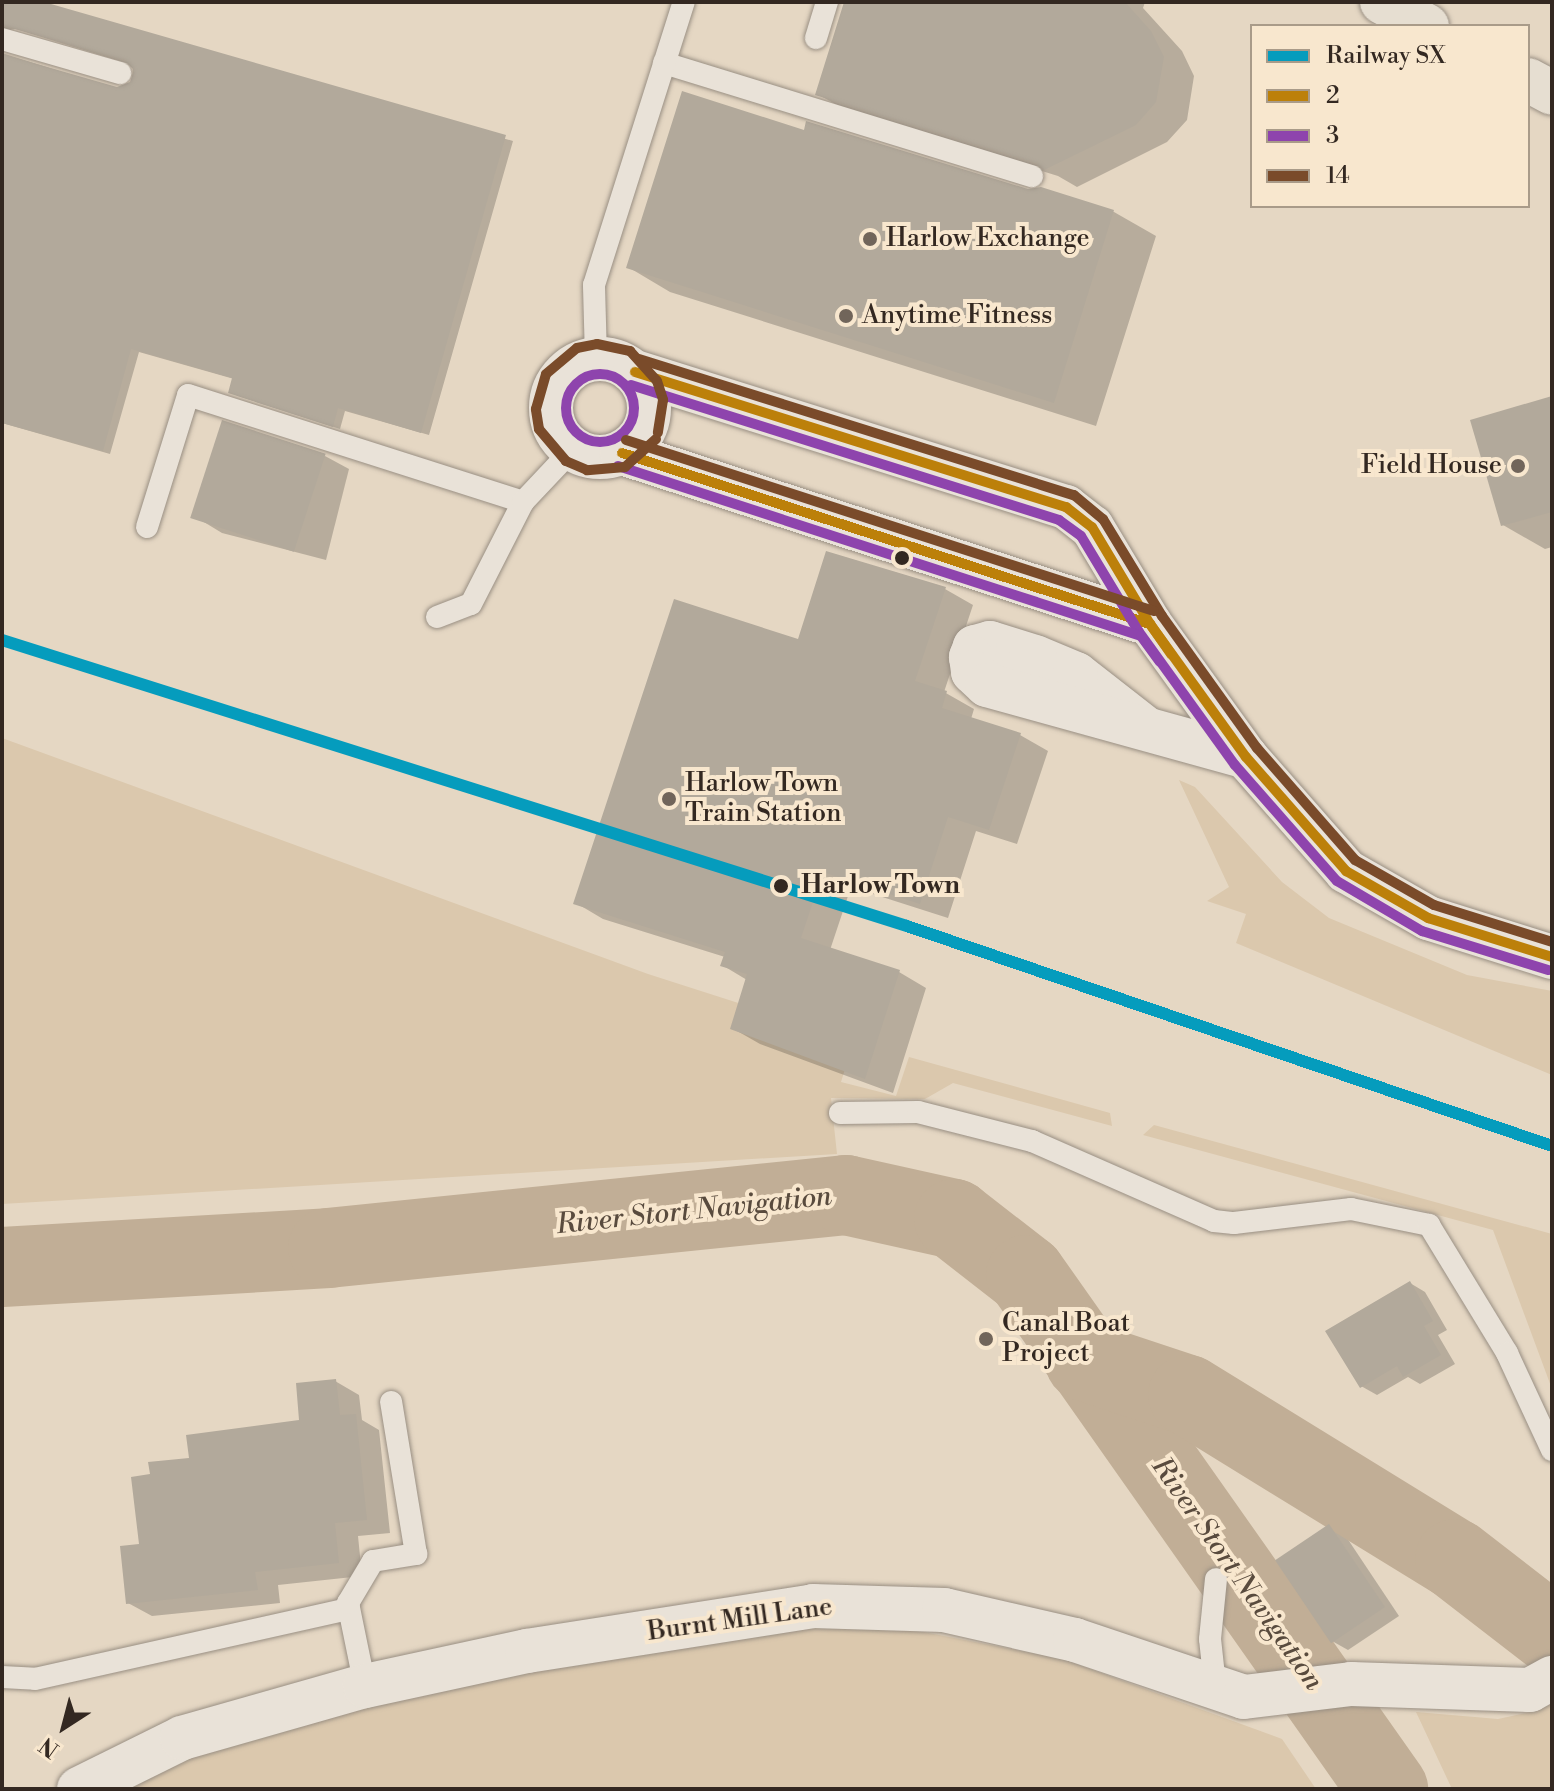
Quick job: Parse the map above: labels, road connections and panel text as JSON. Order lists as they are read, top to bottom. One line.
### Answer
{"streets":{"street":["Burnt Mill Lane"]},"water":["River Stort Navigation"],"places":["Harlow Exchange","Anytime Fitness","Field House","Harlow Town Train Station","Harlow Town","Canal Boat Project"],"lines":["transit line 14","transit line 2","transit line 3","rail line SX"],"legend":["Railway SX","2","3","14"],"north":"bottom left"}
